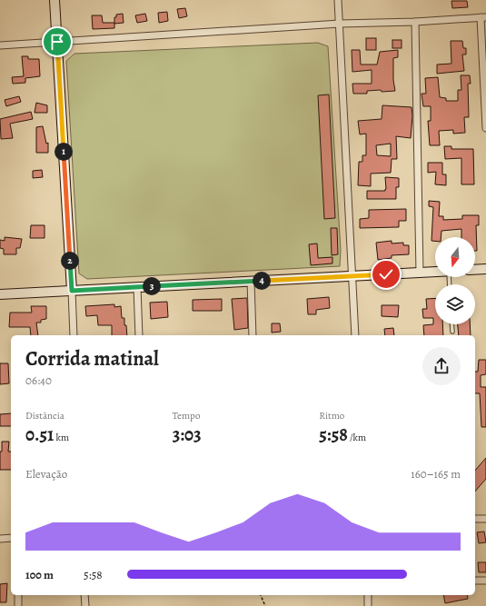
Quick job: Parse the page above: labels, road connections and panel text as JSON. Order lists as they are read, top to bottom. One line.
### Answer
{"north":"bottom","page":{"pins":["1","2","4","3"],"heading":["Corrida matinal","06:40"],"stats":[["Distância","0.51 km"],["Tempo","3:03"],["Ritmo","5:58 /km"]],"chart":["Elevação","160–165 m"],"list":[{"name":"100 m","note":"5:58"}]}}
